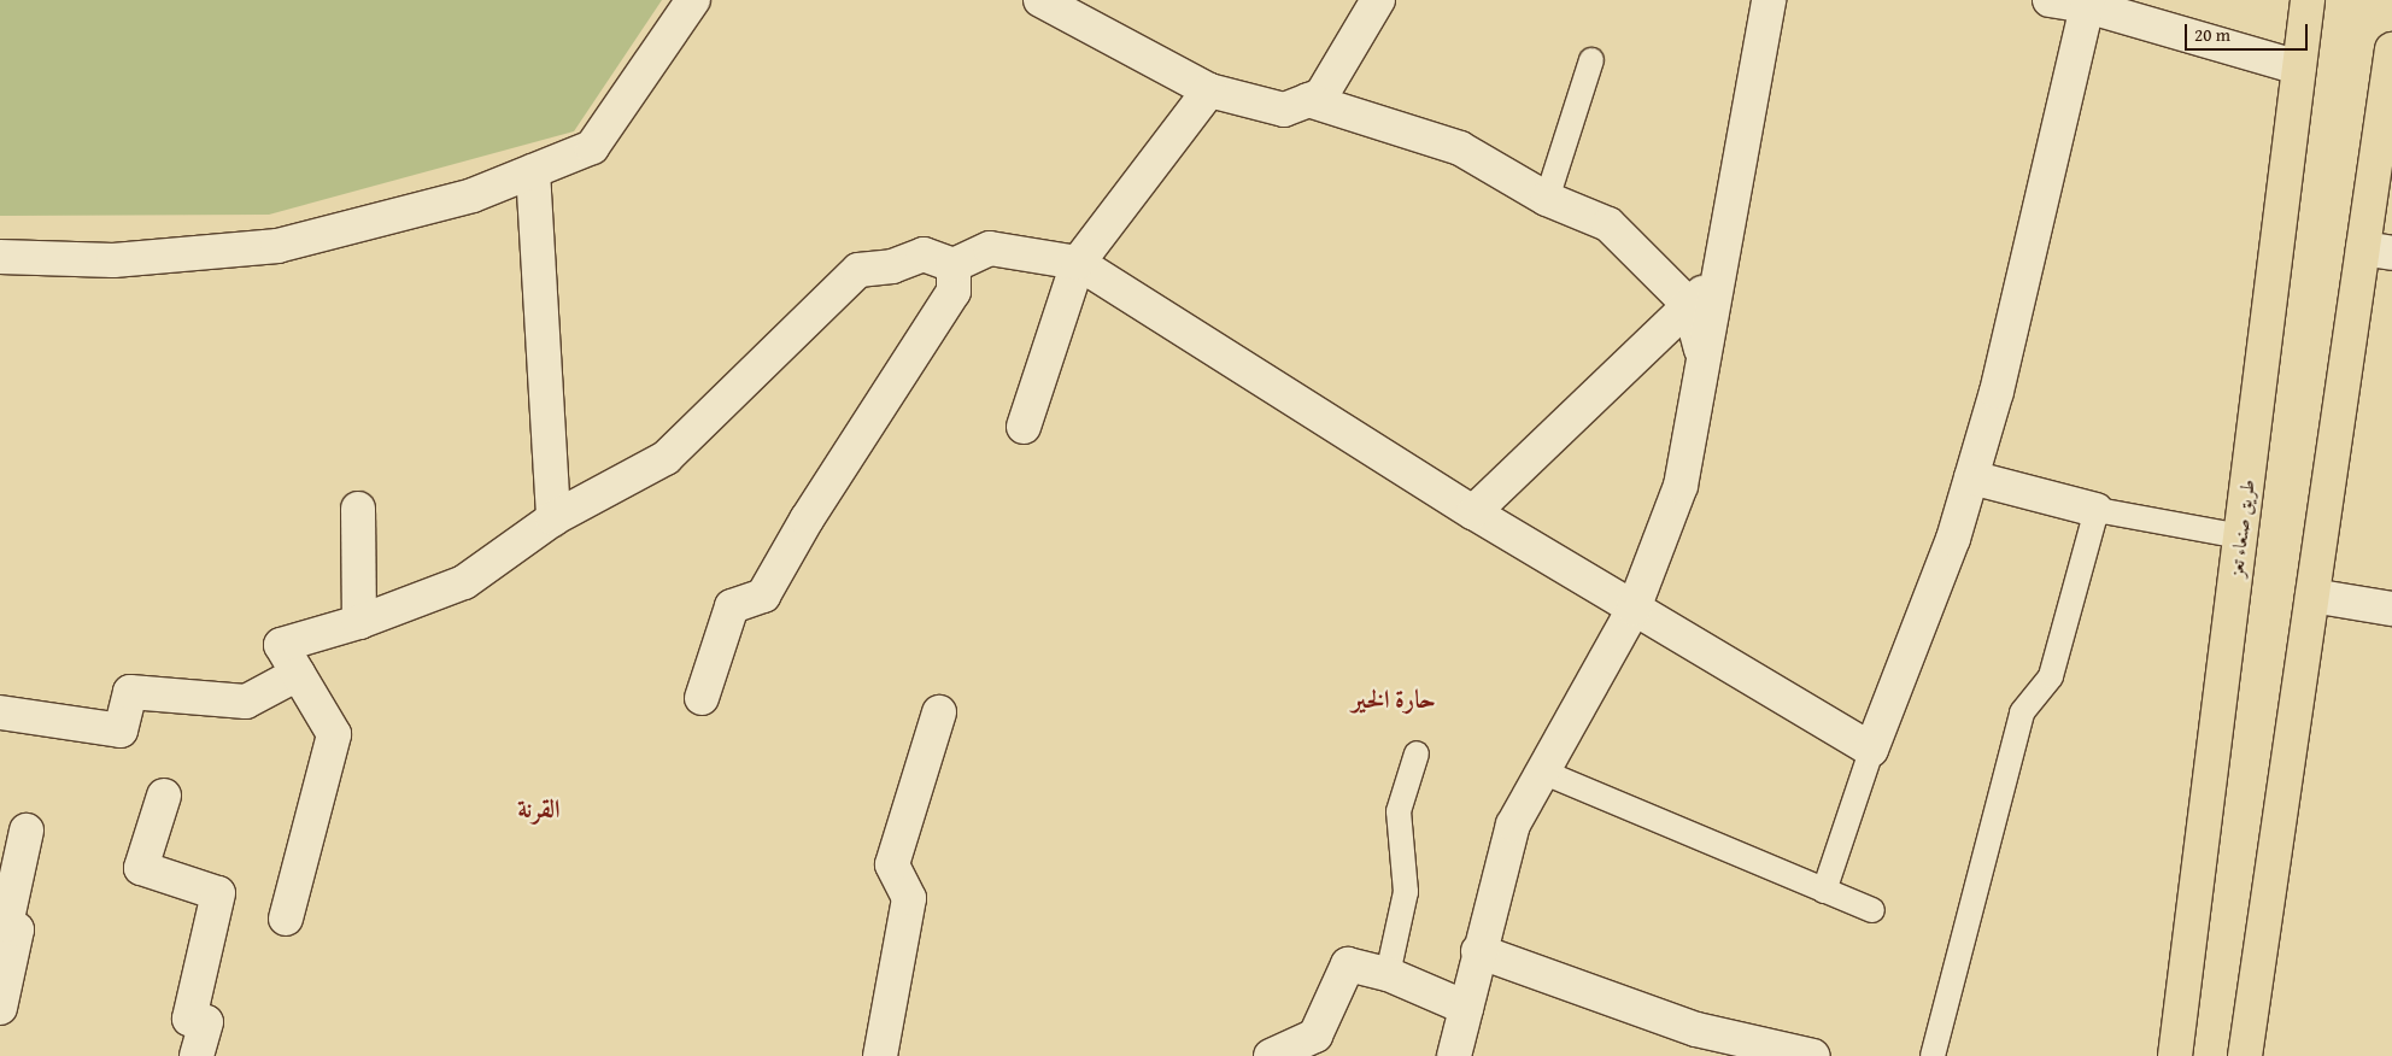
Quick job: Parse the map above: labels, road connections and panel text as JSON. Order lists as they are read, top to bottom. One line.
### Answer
{"streets":{"highway":["طريق صنعاء تعز"]},"districts":["حارة الخير","القرنة"],"scale_bar":"20 m"}
